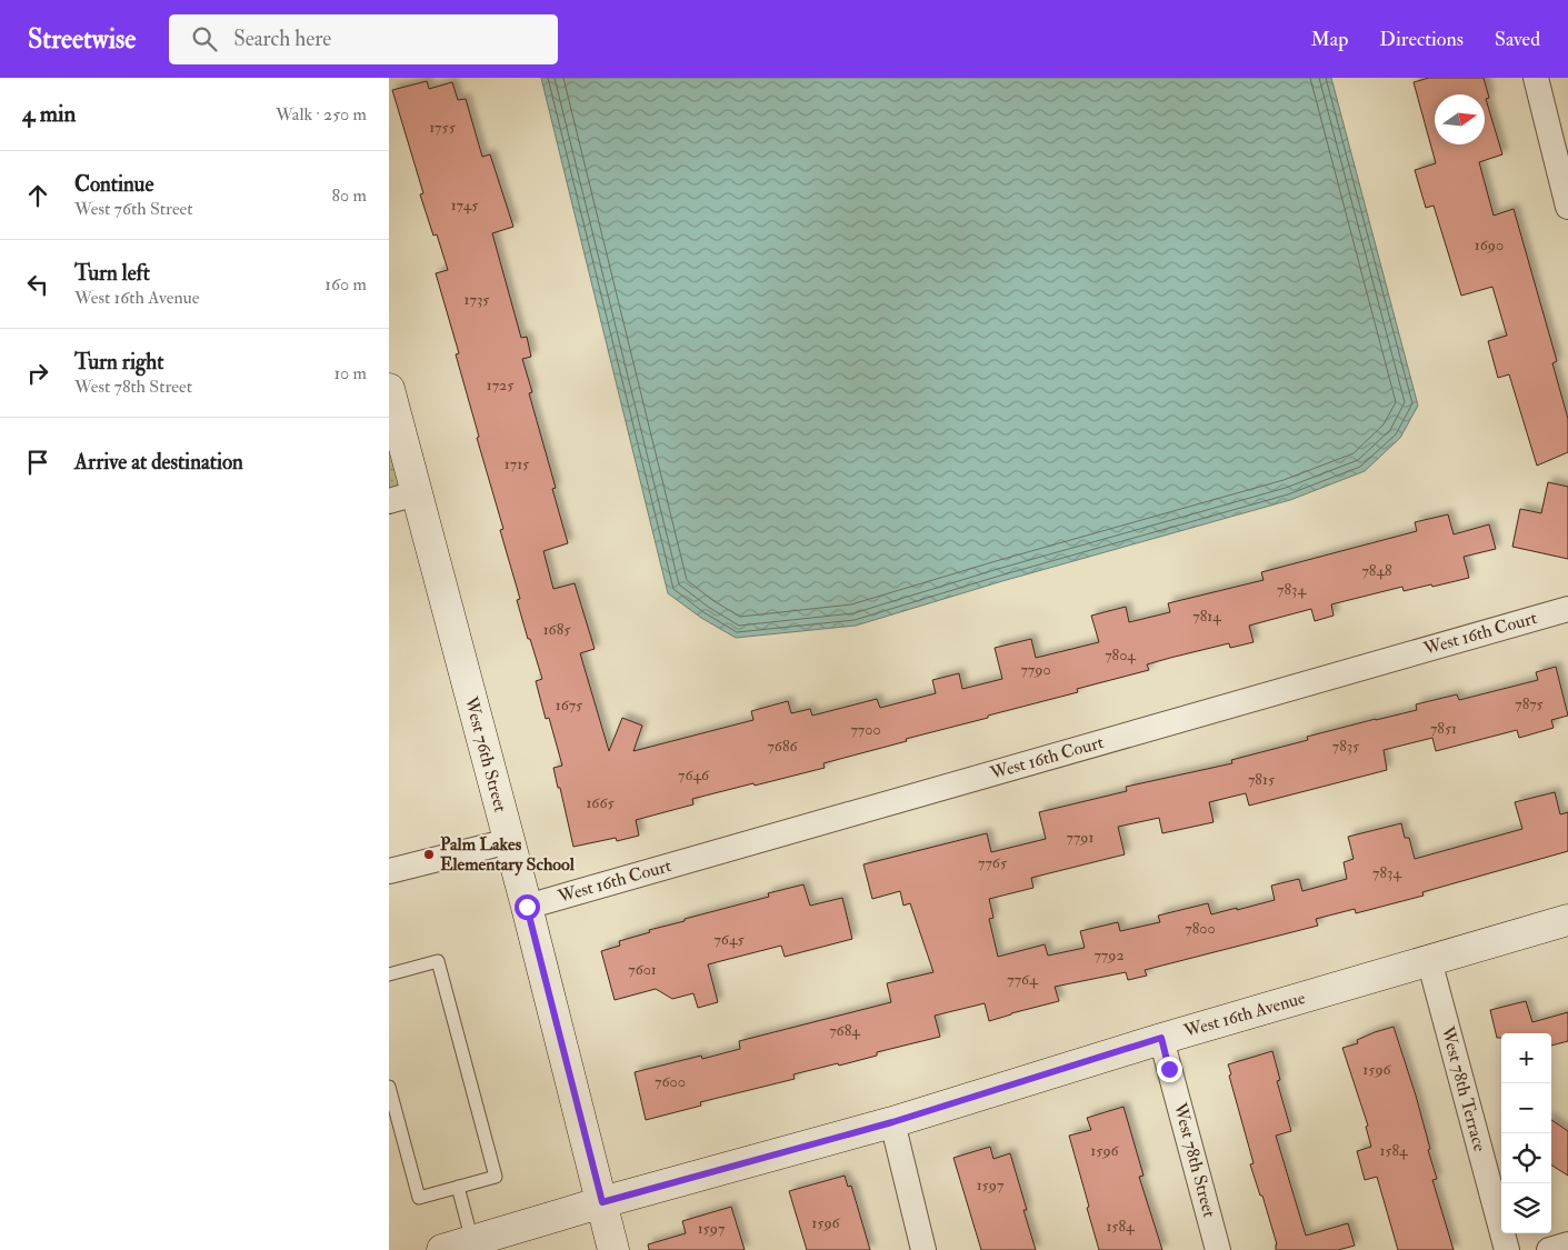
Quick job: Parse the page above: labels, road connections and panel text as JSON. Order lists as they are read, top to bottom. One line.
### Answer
{"streets":{"street":["West 16th Court","West 76th Street","West 16th Avenue","West 78th Terrace","West 78th Street"]},"crossings":[["West 16th Court","West 76th Street"],["West 76th Street","West 16th Avenue"],["West 16th Avenue","West 78th Terrace"],["West 16th Avenue","West 78th Street"]],"places":["Palm Lakes Elementary School"],"house_numbers":["1755","1745","1690","1735","1725","1715","7848","7834","7814","1685","7804","7790","7875","1675","7851","7700","7686","7835","7646","7815","1665","7791","7765","7834","7800","7645","7792","7601","7764","7684","1596","7600","1596","1584","1597","1596","1584","1597"],"north":"right","page":{"header":"Streetwise","search":"Search here","nav":["Map","Directions","Saved"],"heading":["4 min","Walk · 250 m"],"list":[["Continue","West 76th Street","80 m"],["Turn left","West 16th Avenue","160 m"],["Turn right","West 78th Street","10 m"],"Arrive at destination"],"map_buttons":["+","−"]}}
